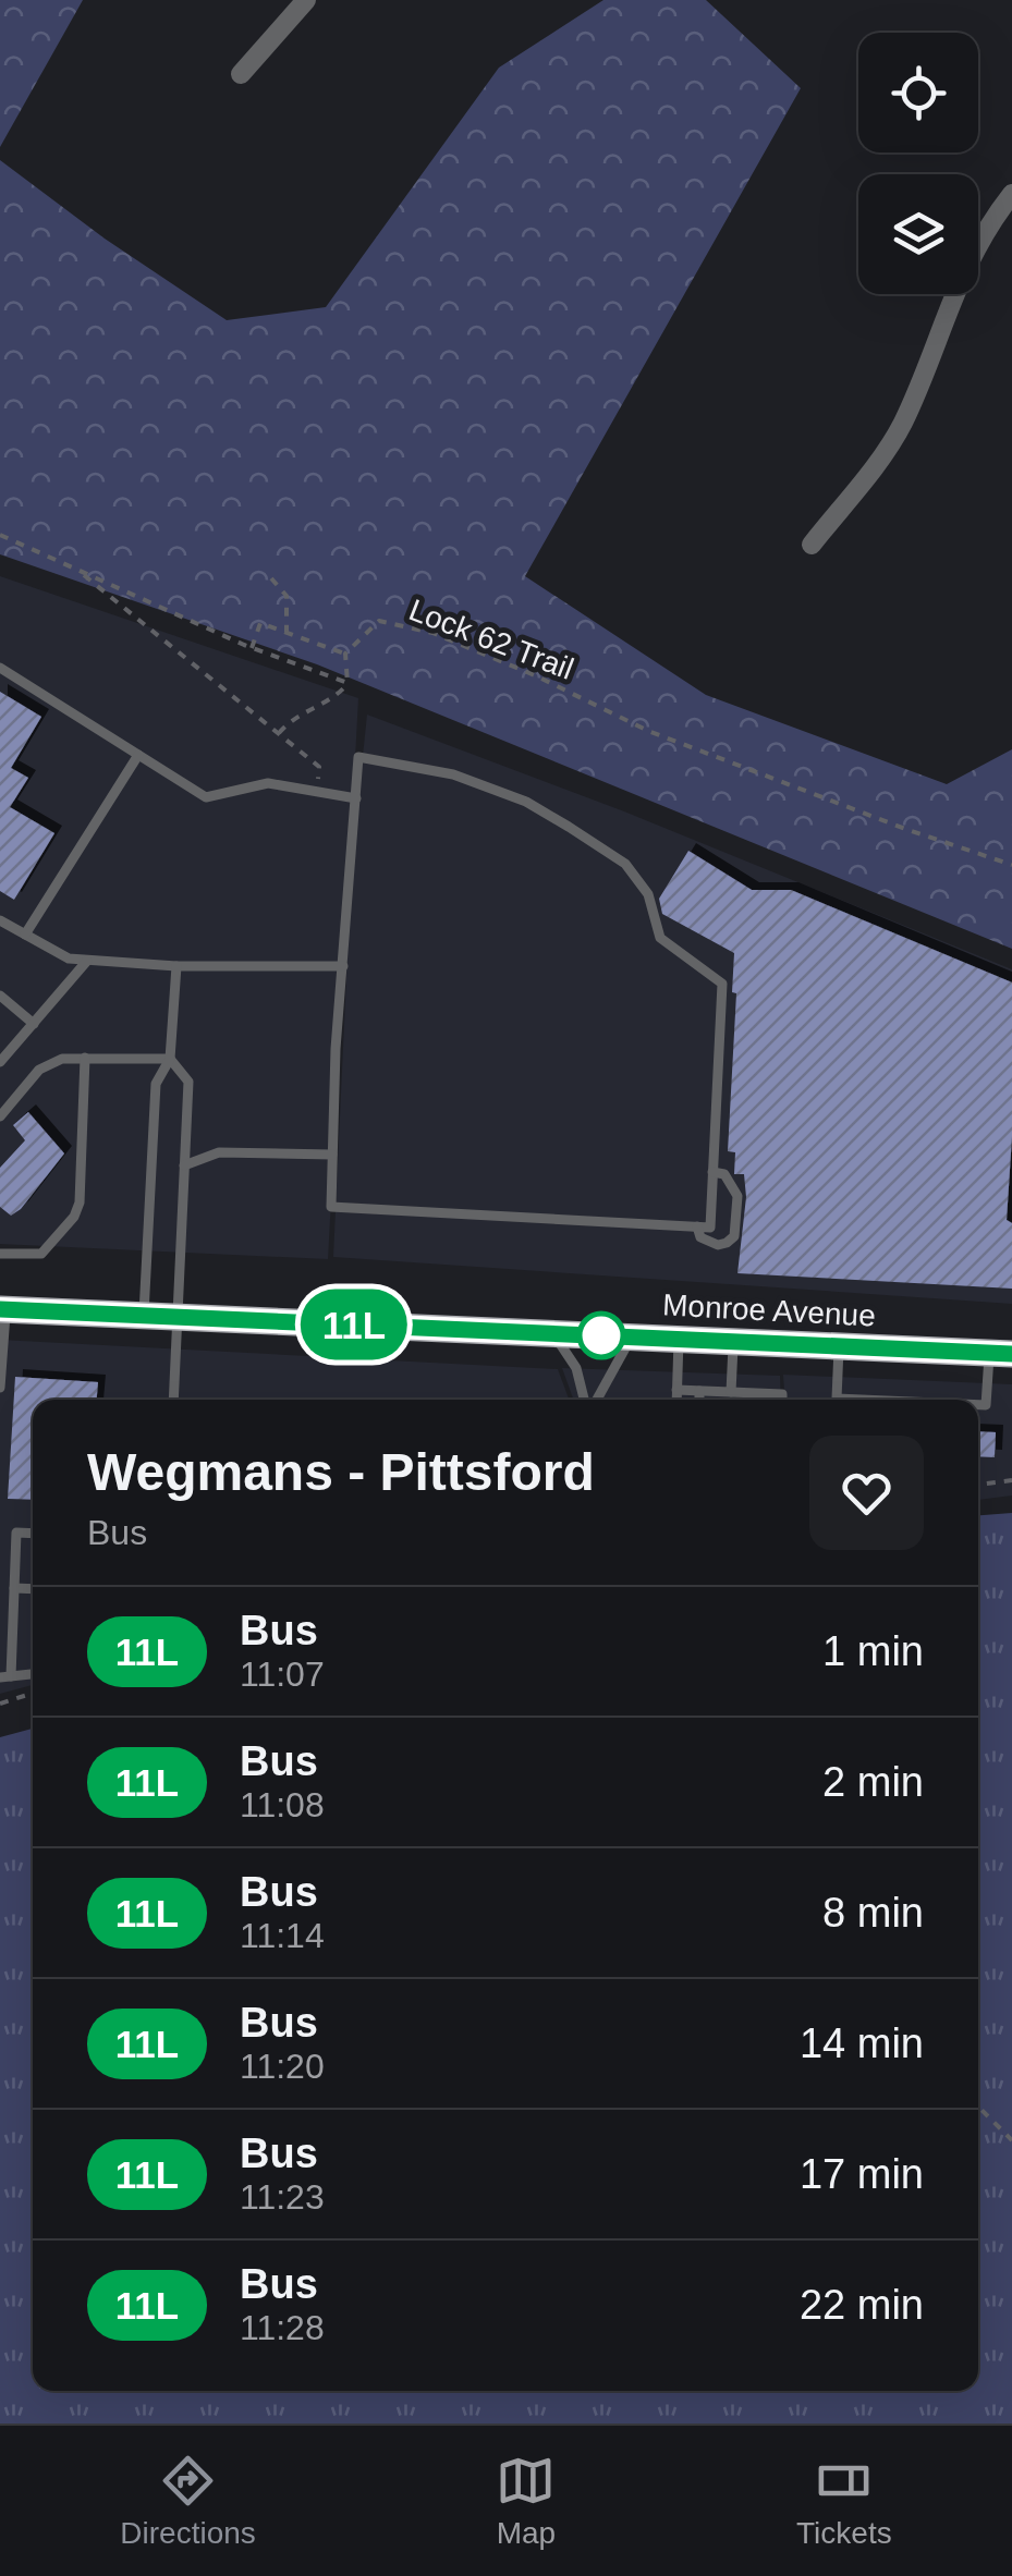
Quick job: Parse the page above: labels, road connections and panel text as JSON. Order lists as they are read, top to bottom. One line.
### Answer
{"streets":{"main road":["Monroe Avenue"],"path":["Lock 62 Trail"]},"lines":["bus line 11L"],"page":{"on_map":"11L","heading":["Wegmans - Pittsford","Bus"],"list":[{"mark":"11L","name":"Bus","note":"11:07","value":"1 min"},{"mark":"11L","name":"Bus","note":"11:08","value":"2 min"},{"mark":"11L","name":"Bus","note":"11:14","value":"8 min"},{"mark":"11L","name":"Bus","note":"11:20","value":"14 min"},{"mark":"11L","name":"Bus","note":"11:23","value":"17 min"},{"mark":"11L","name":"Bus","note":"11:28","value":"22 min"}],"tabs":["Directions","Map","Tickets"]}}
